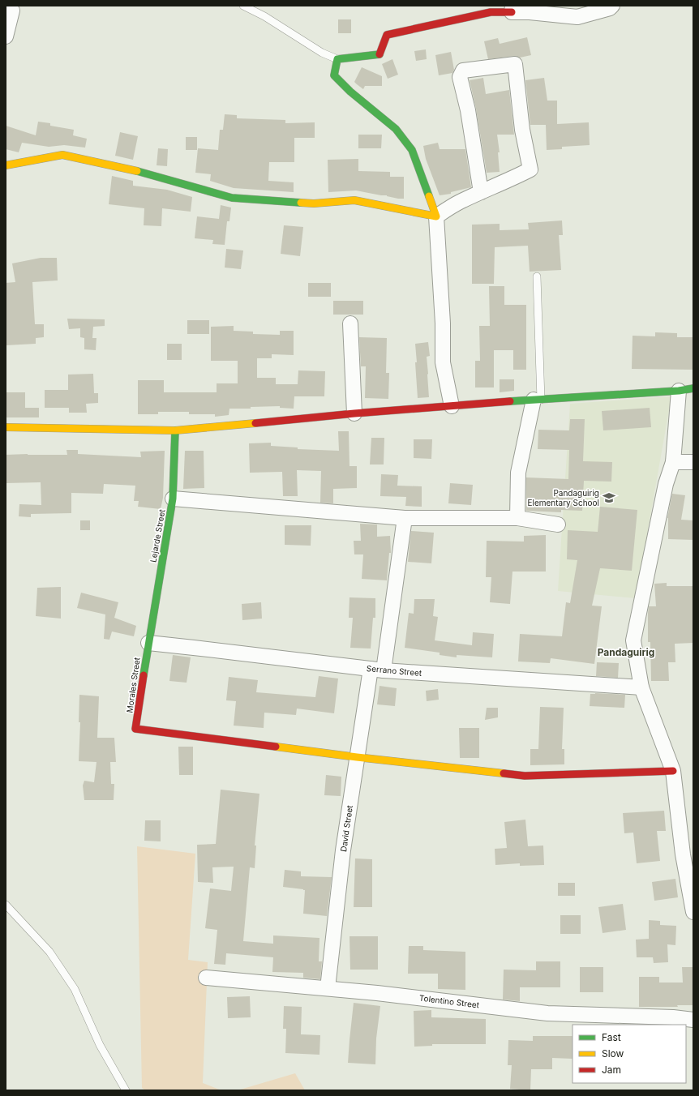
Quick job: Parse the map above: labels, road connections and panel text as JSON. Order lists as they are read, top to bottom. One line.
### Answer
{"streets":{"street":["Lejarde Street","Serrano Street","Morales Street","David Street","Tolentino Street"]},"crossings":[["Lejarde Street","Serrano Street"],["Lejarde Street","Morales Street"],["Serrano Street","Morales Street"],["Serrano Street","David Street"],["Morales Street","David Street"],["David Street","Tolentino Street"]],"districts":["Pandaguirig"],"places":{"school or university":["Pandaguirig Elementary School"]},"legend":["Fast","Slow","Jam"]}
